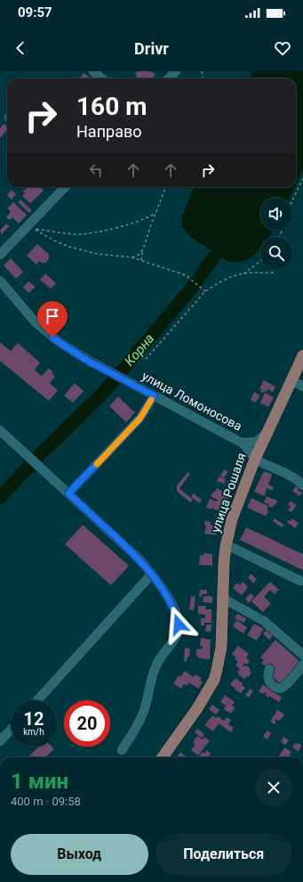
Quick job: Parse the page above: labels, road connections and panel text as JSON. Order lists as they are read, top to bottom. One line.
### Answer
{"streets":{"main road":["улица Рошаля"],"street":["улица Ломоносова"]},"crossings":[["улица Ломоносова","улица Рошаля"]],"water":["Корна"],"page":{"status":"09:57","header":"Drivr","turn":["160 m","Направо"],"speed":"12 km/h","limit":"20","heading":["1 мин","400 m · 09:58"],"buttons":["Выход","Поделиться"]}}
